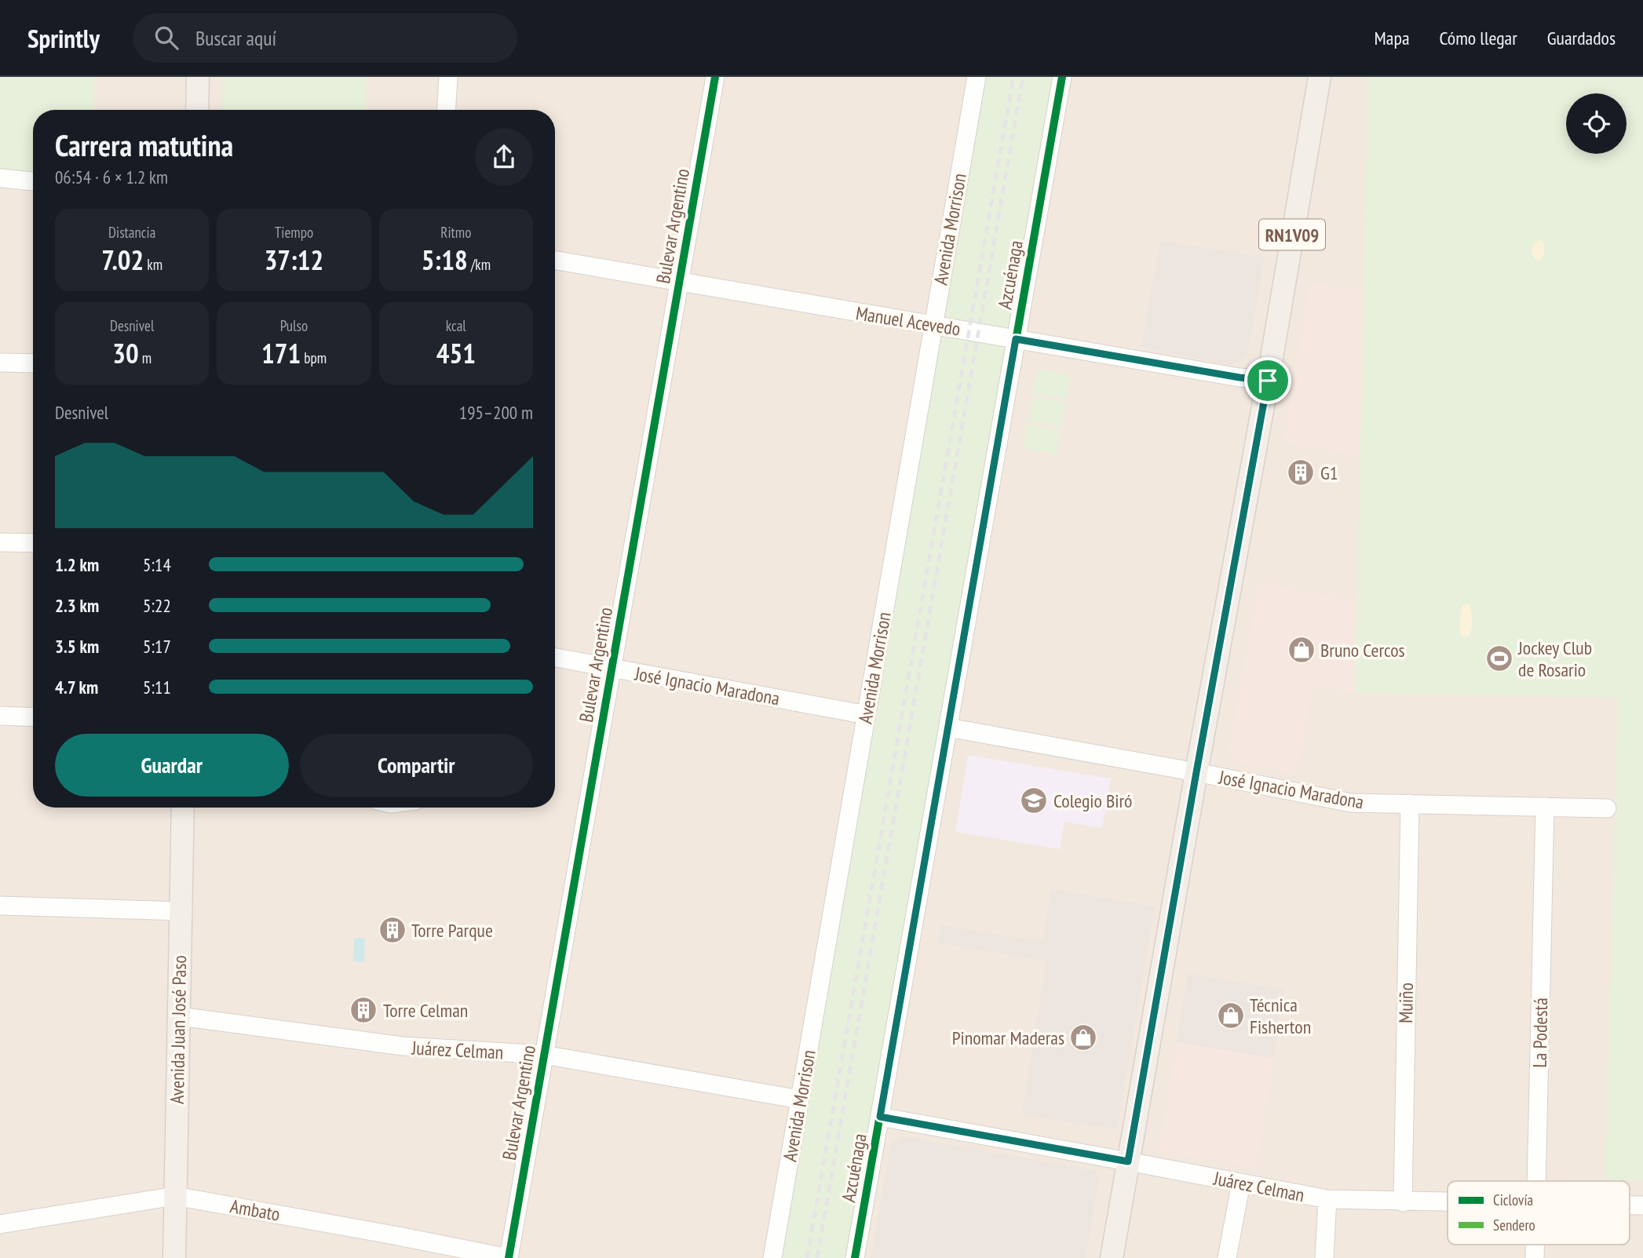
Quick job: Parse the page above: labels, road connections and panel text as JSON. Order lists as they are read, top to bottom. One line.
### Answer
{"streets":{"main road":["RN1V09","Avenida Juan José Paso"],"street":["Bulevar Argentino","Avenida Morrison","Azcuénaga","Manuel Acevedo","José Ignacio Maradona","Muiño","La Podestá","Juárez Celman","Ambato"]},"crossings":[["Bulevar Argentino","Manuel Acevedo"],["Bulevar Argentino","José Ignacio Maradona"],["Bulevar Argentino","Juárez Celman"],["Bulevar Argentino","Ambato"],["Avenida Morrison","Manuel Acevedo"],["Avenida Morrison","José Ignacio Maradona"],["Avenida Morrison","Juárez Celman"],["RN1V09","Manuel Acevedo"],["RN1V09","José Ignacio Maradona"],["RN1V09","Juárez Celman"],["Azcuénaga","Manuel Acevedo"],["Azcuénaga","José Ignacio Maradona"],["Azcuénaga","Juárez Celman"],["José Ignacio Maradona","Muiño"],["José Ignacio Maradona","La Podestá"],["Muiño","Juárez Celman"],["Avenida Juan José Paso","Juárez Celman"],["Avenida Juan José Paso","Ambato"]],"places":{"building":["G1","Torre Parque","Torre Celman"],"shop":["Bruno Cercos","Técnica Fisherton","Pinomar Maderas"],"sports":["Jockey Club de Rosario"],"school or university":["Colegio Biró"]},"legend":["Ciclovía","Sendero"],"page":{"header":"Sprintly","search":"Buscar aquí","nav":["Mapa","Cómo llegar","Guardados"],"heading":["Carrera matutina","06:54 · 6 × 1.2 km"],"stats":[["Distancia","7.02 km"],["Tiempo","37:12"],["Ritmo","5:18 /km"],["Desnivel","30 m"],["Pulso","171 bpm"],["kcal","451"]],"chart":["Desnivel","195–200 m"],"list":[{"name":"1.2 km","note":"5:14"},{"name":"2.3 km","note":"5:22"},{"name":"3.5 km","note":"5:17"},{"name":"4.7 km","note":"5:11"}],"buttons":["Guardar","Compartir"]}}
